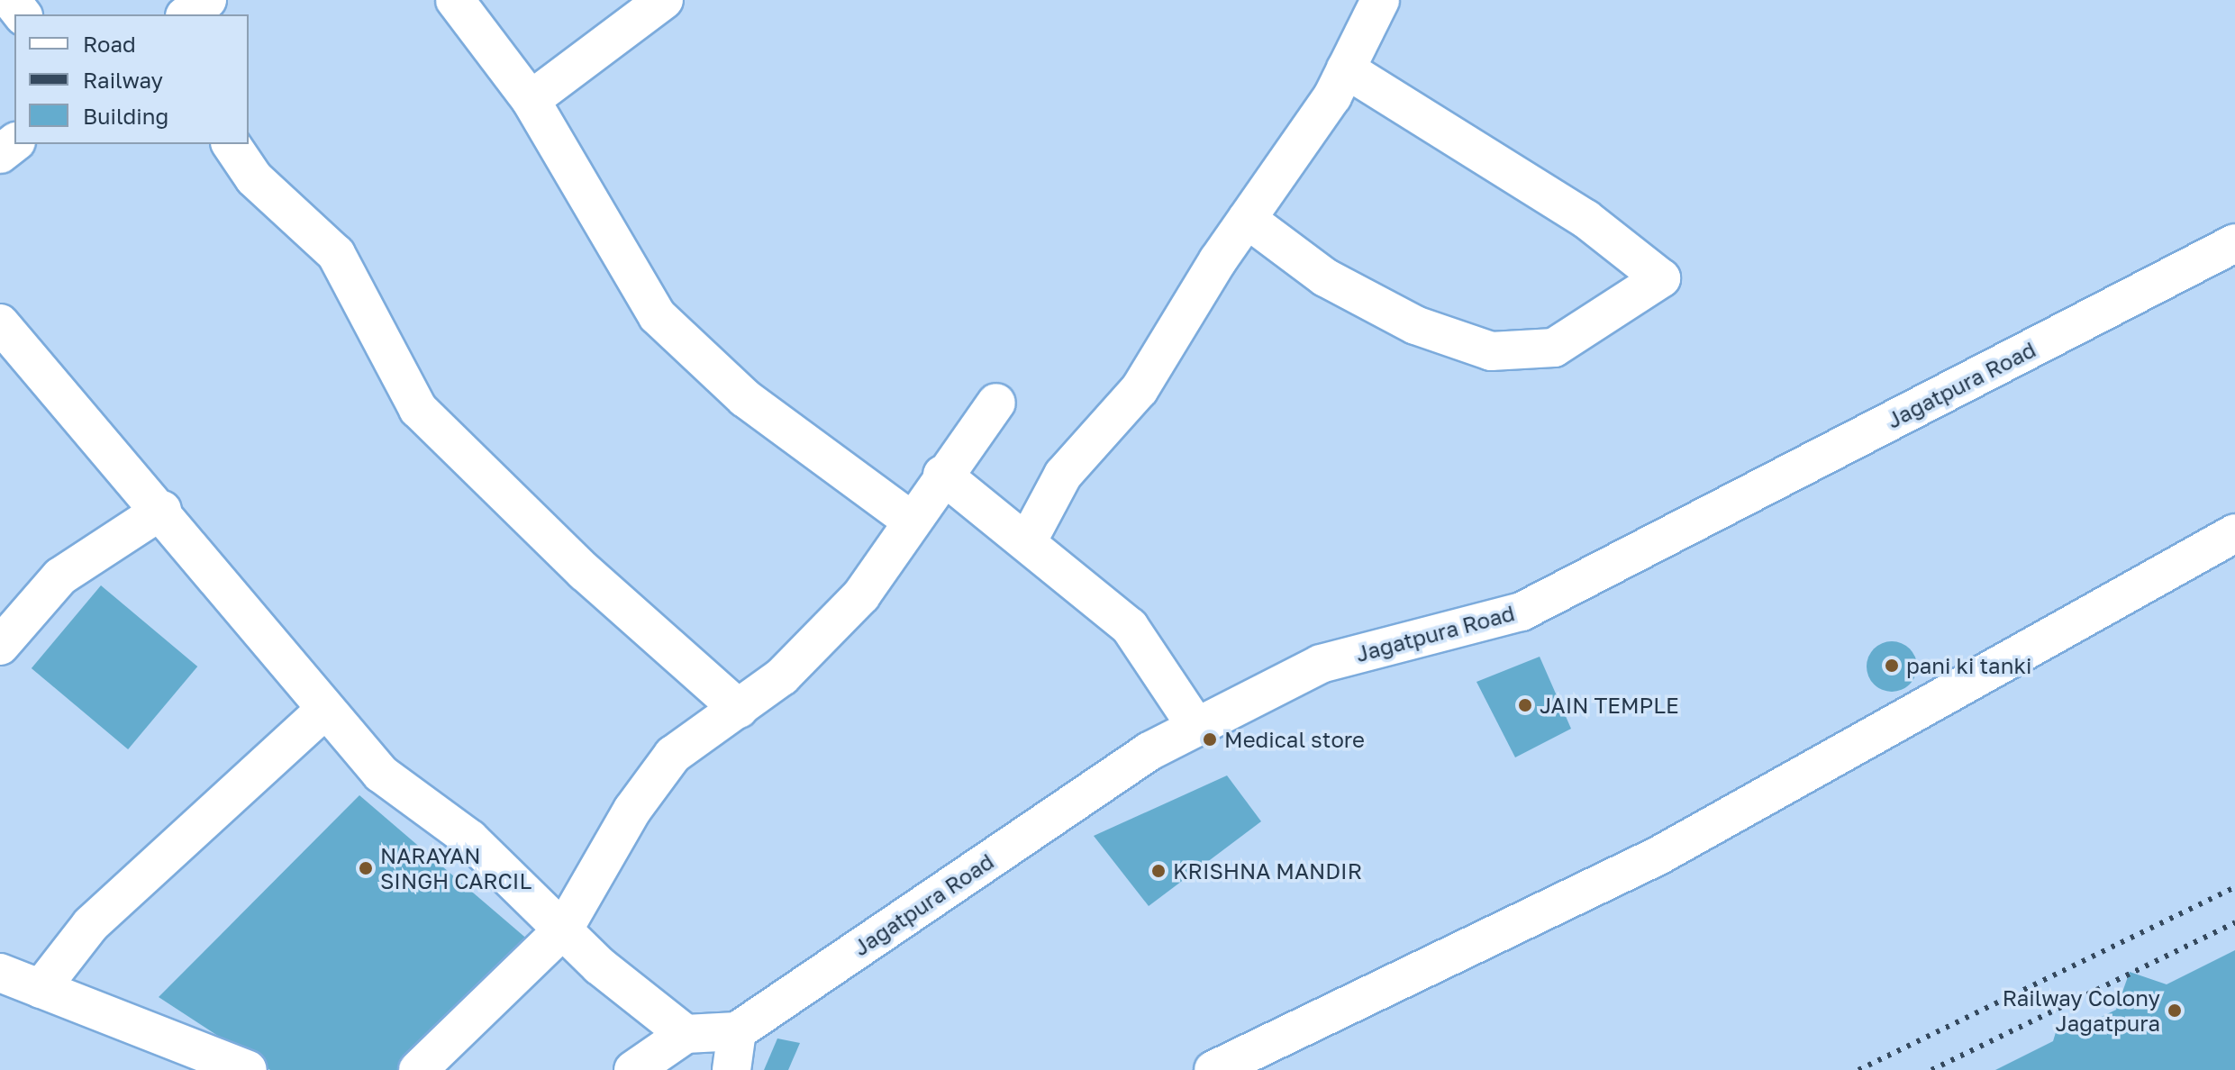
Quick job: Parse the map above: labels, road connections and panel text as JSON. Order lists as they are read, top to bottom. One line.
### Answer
{"streets":{"street":["Jagatpura Road"]},"places":["pani ki tanki","JAIN TEMPLE","Medical store","NARAYAN SINGH CARCIL","KRISHNA MANDIR","Railway Colony Jagatpura"],"legend":["Road","Railway","Building"]}
